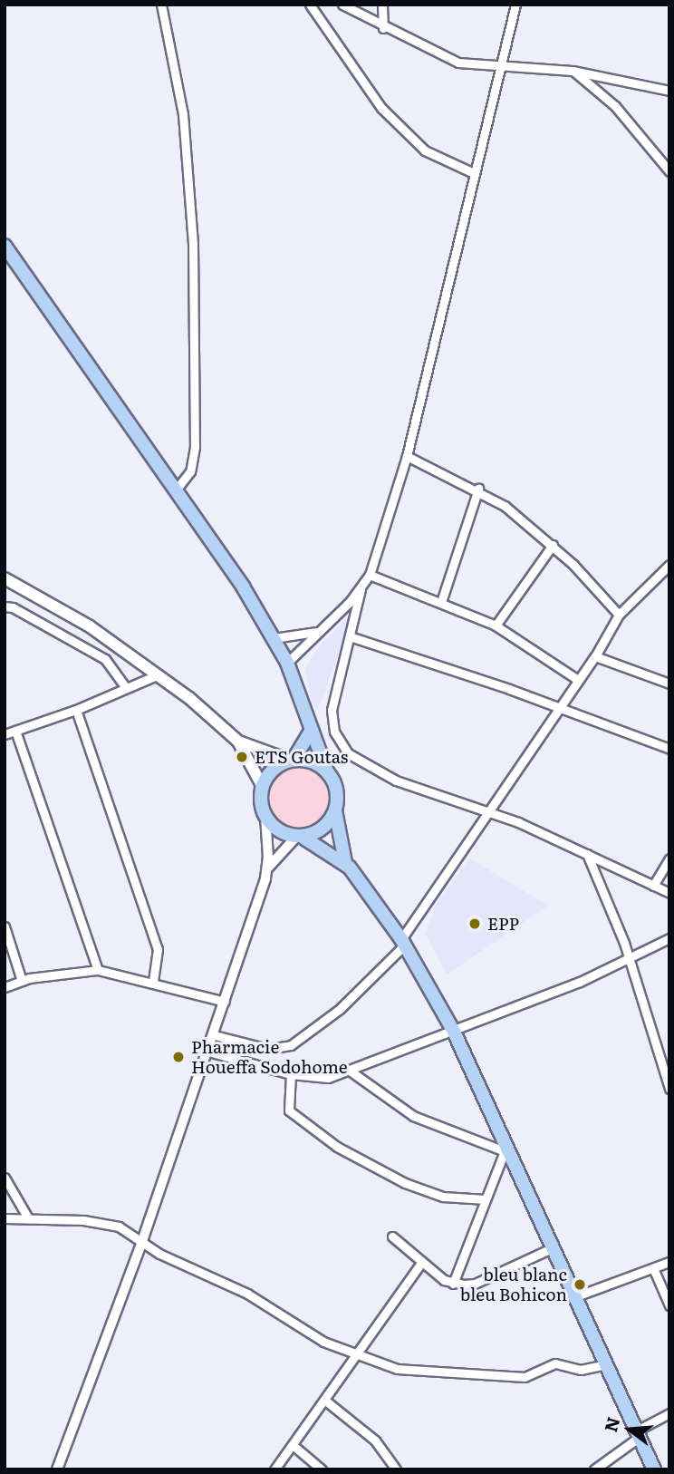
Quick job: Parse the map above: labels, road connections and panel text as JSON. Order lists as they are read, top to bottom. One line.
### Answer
{"places":["ETS Goutas","EPP","Pharmacie Houeffa Sodohome","bleu blanc bleu Bohicon"],"north":"left"}
